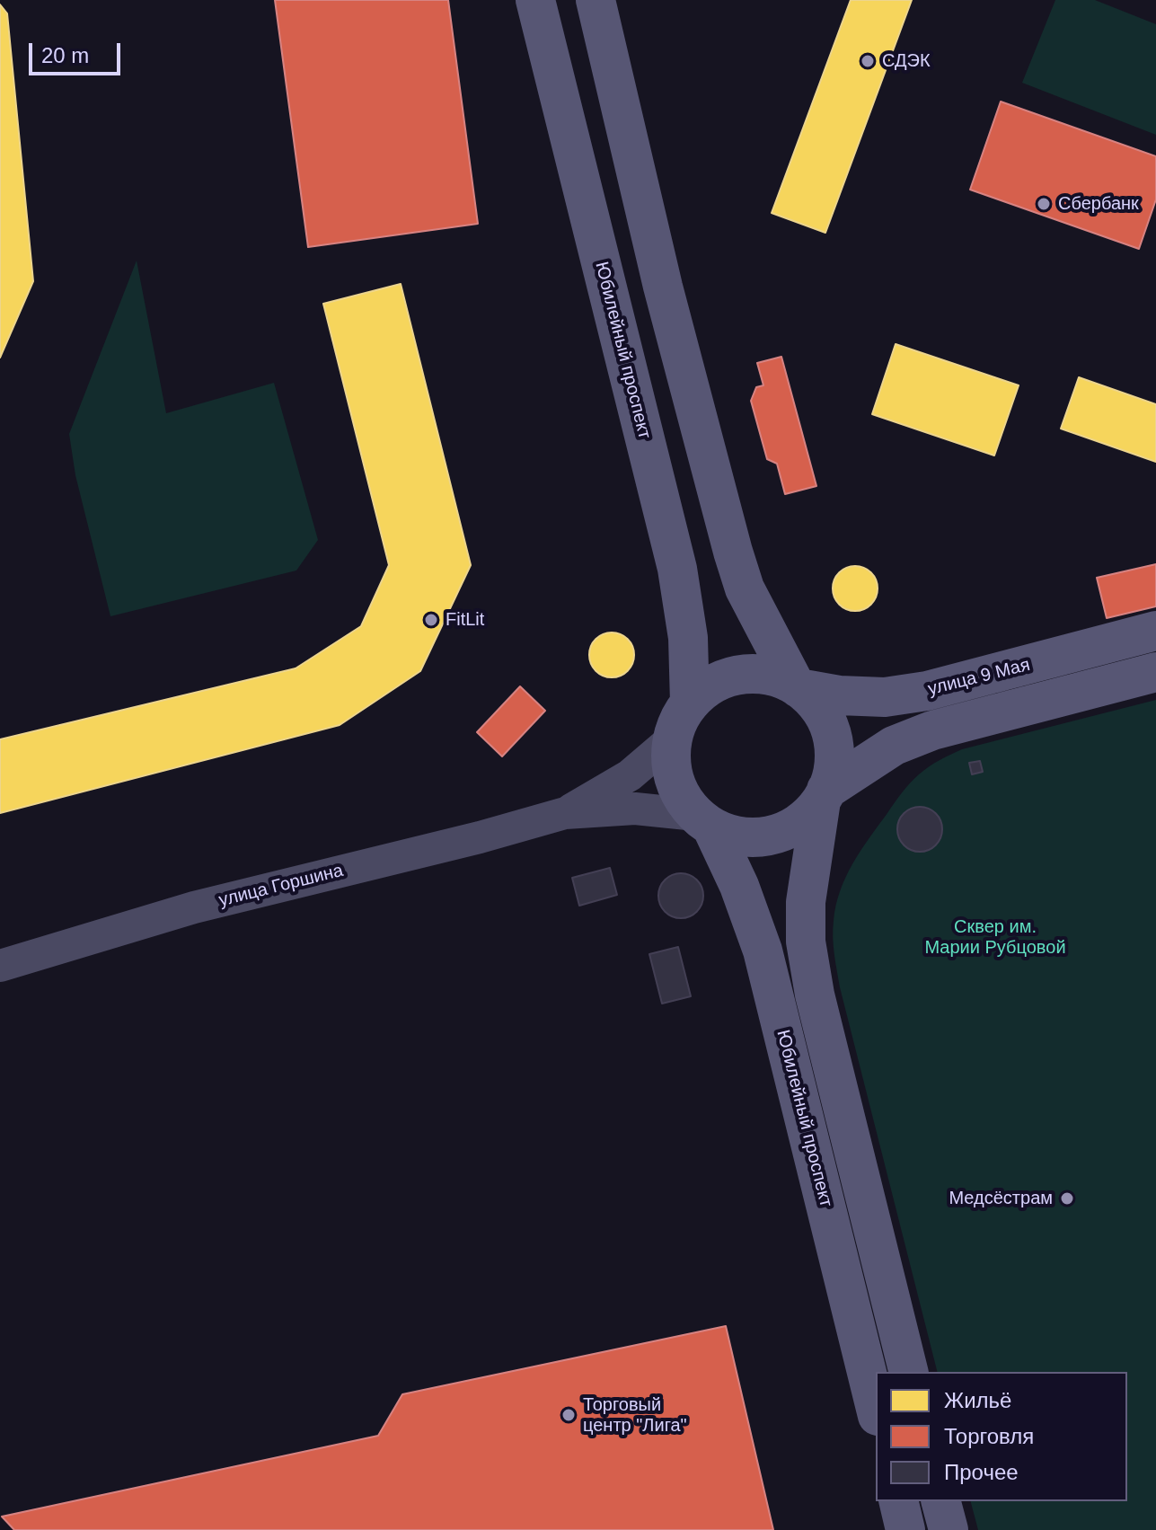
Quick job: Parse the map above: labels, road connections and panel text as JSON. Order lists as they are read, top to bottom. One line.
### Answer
{"streets":{"main road":["Юбилейный проспект","улица 9 Мая"],"street":["улица Горшина"]},"crossings":[["Юбилейный проспект","улица 9 Мая"],["Юбилейный проспект","улица Горшина"],["улица 9 Мая","улица Горшина"]],"parks":["Сквер им. Марии Рубцовой"],"places":["СДЭК","Сбербанк","FitLit","Медсёстрам","Торговый центр \"Лига\""],"legend":["Жильё","Торговля","Прочее"],"scale_bar":"20 m"}
